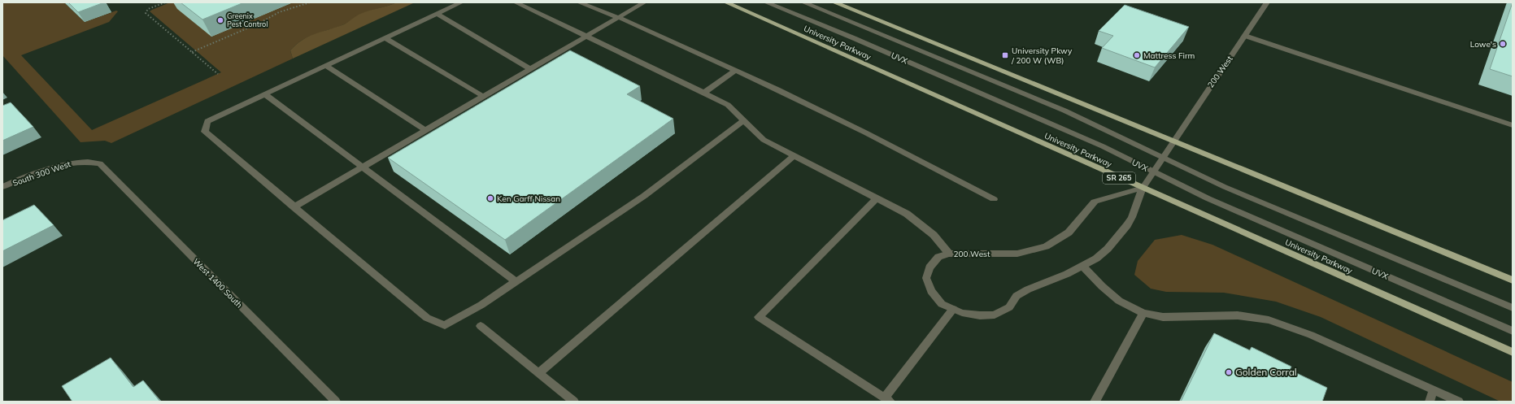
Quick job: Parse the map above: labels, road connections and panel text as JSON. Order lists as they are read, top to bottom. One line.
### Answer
{"streets":{"main road":["University Parkway","SR 265"],"street":["UVX","200 West","South 300 West","West 1400 South"]},"crossings":[["University Parkway","200 West"],["UVX","200 West"],["South 300 West","West 1400 South"]],"places":{"other":["Greenix Pest Control","Lowe's","Mattress Firm","Ken Garff Nissan","Golden Corral"],"transit":["University Pkwy / 200 W (WB)"]}}
